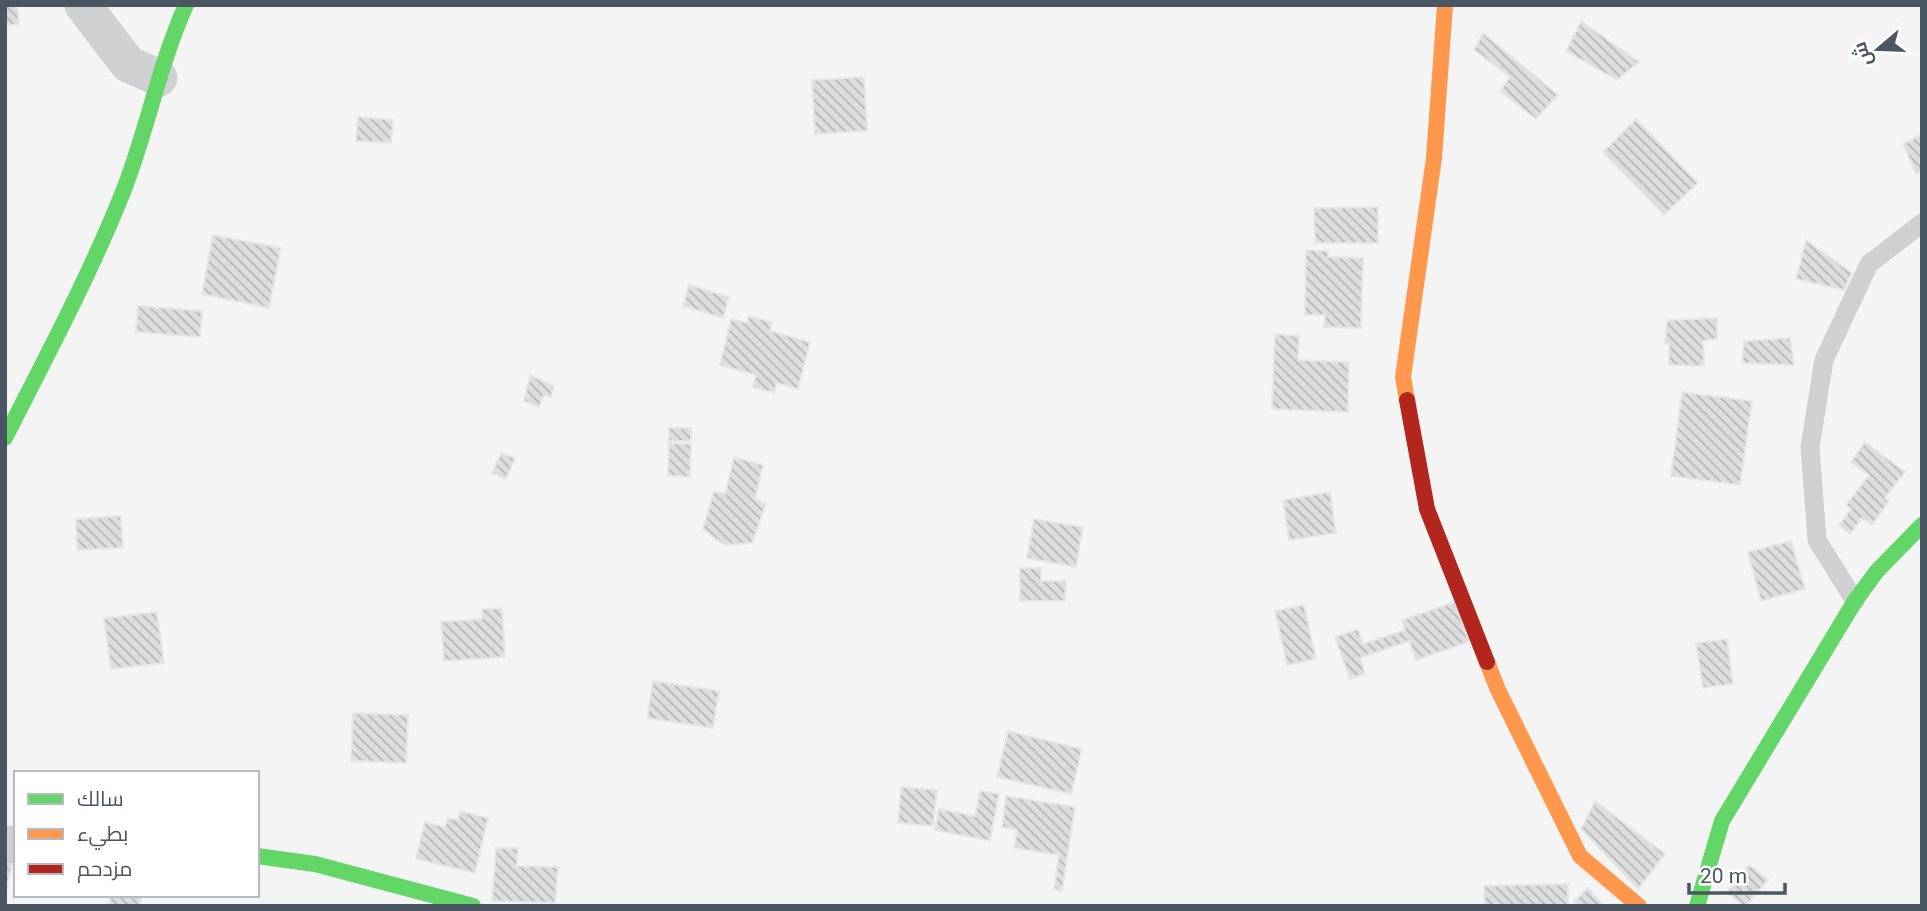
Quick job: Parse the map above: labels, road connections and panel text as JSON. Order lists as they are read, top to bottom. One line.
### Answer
{"legend":["سالك","بطيء","مزدحم"],"scale_bar":"20 m","north":"left"}
